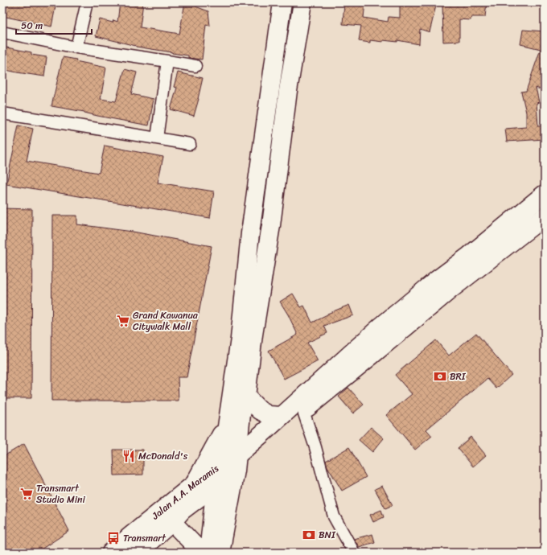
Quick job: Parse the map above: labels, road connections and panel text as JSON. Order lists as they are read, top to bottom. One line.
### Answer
{"streets":{"highway":["Jalan A.A. Maramis"]},"places":{"supermarket":["Grand Kawanua Citywalk Mall","Transmart Studio Mini"],"bank":["BRI","BNI"],"restaurant":["McDonald's"],"bus stop":["Transmart"]},"scale_bar":"50 m"}
